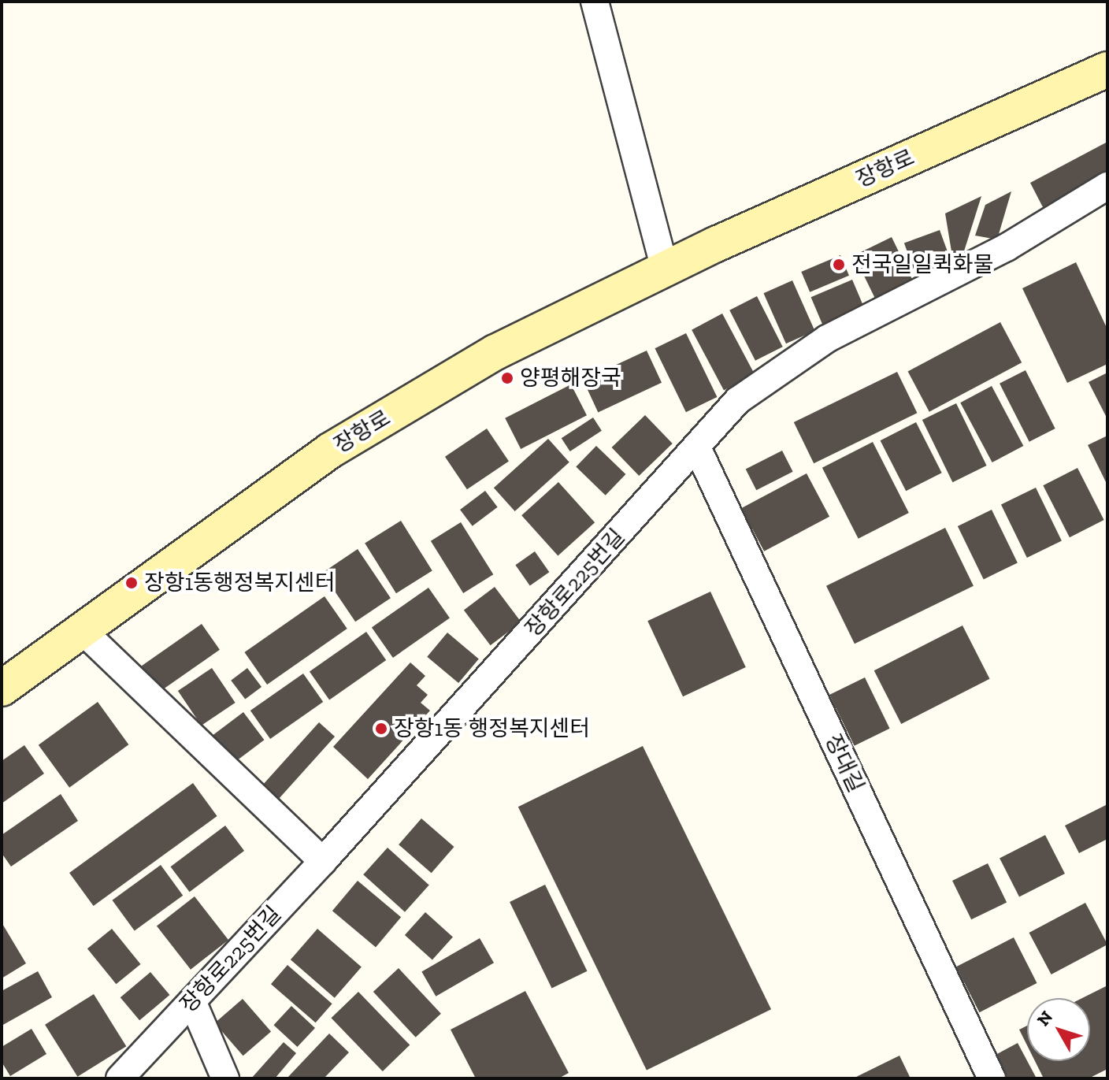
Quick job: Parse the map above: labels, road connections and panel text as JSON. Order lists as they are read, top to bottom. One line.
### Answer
{"streets":{"main road":["장항로"],"street":["장항로225번길","장대길"]},"crossings":[["장항로225번길","장대길"]],"places":["전국일일퀵화물","양평해장국","장항1동행정복지센터","장항1동 행정복지센터"],"north":"top left"}
